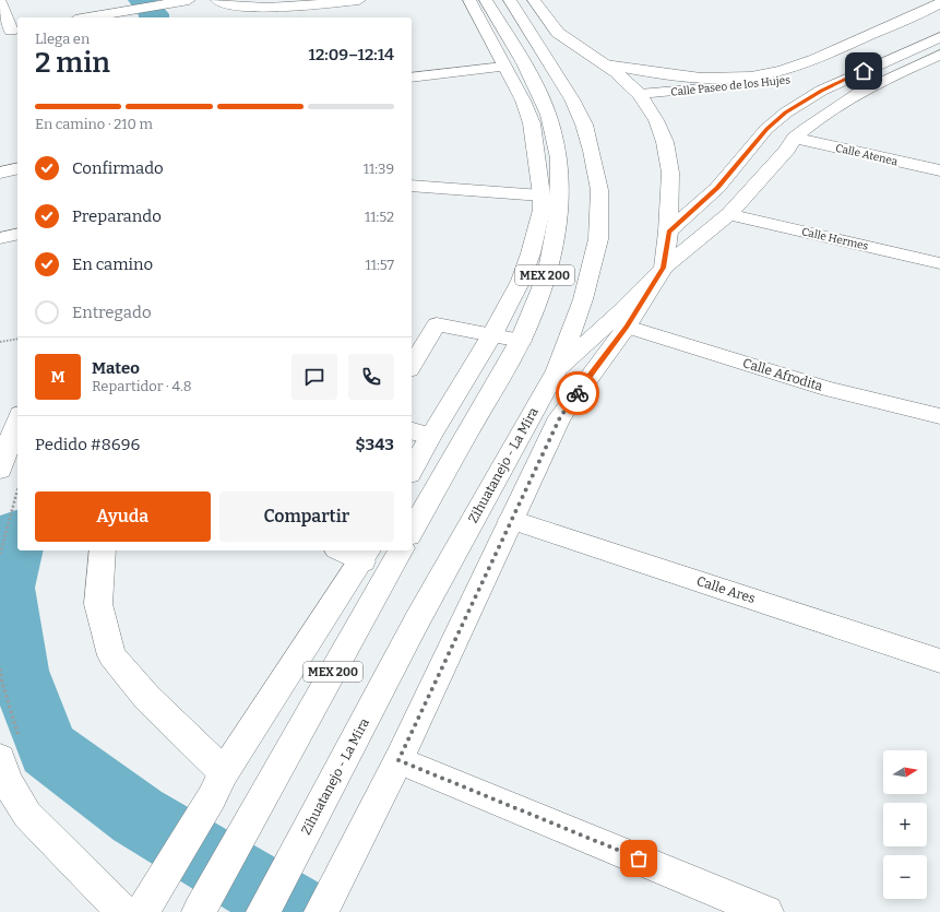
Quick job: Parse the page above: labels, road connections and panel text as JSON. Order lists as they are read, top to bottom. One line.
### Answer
{"streets":{"main road":["Calle Paseo de los Hujes","Calle Atenea","Calle Hermes","MEX 200","Calle Afrodita","Zihuatanejo - La Mira","Calle Ares"]},"crossings":[["Calle Paseo de los Hujes","Calle Atenea"],["Calle Paseo de los Hujes","Calle Hermes"],["Calle Paseo de los Hujes","Calle Afrodita"],["Calle Paseo de los Hujes","Calle Ares"]],"north":"right","page":{"heading":["2 min","Llega en","12:09–12:14"],"panel":["Mateo","Repartidor · 4.8","Pedido #8696","$343"],"bar":"En camino · 210 m","list":[["Confirmado","11:39"],["Preparando","11:52"],["En camino","11:57"],"Entregado"],"round":"M","buttons":["Ayuda","Compartir"],"map_buttons":["+","−"]}}
